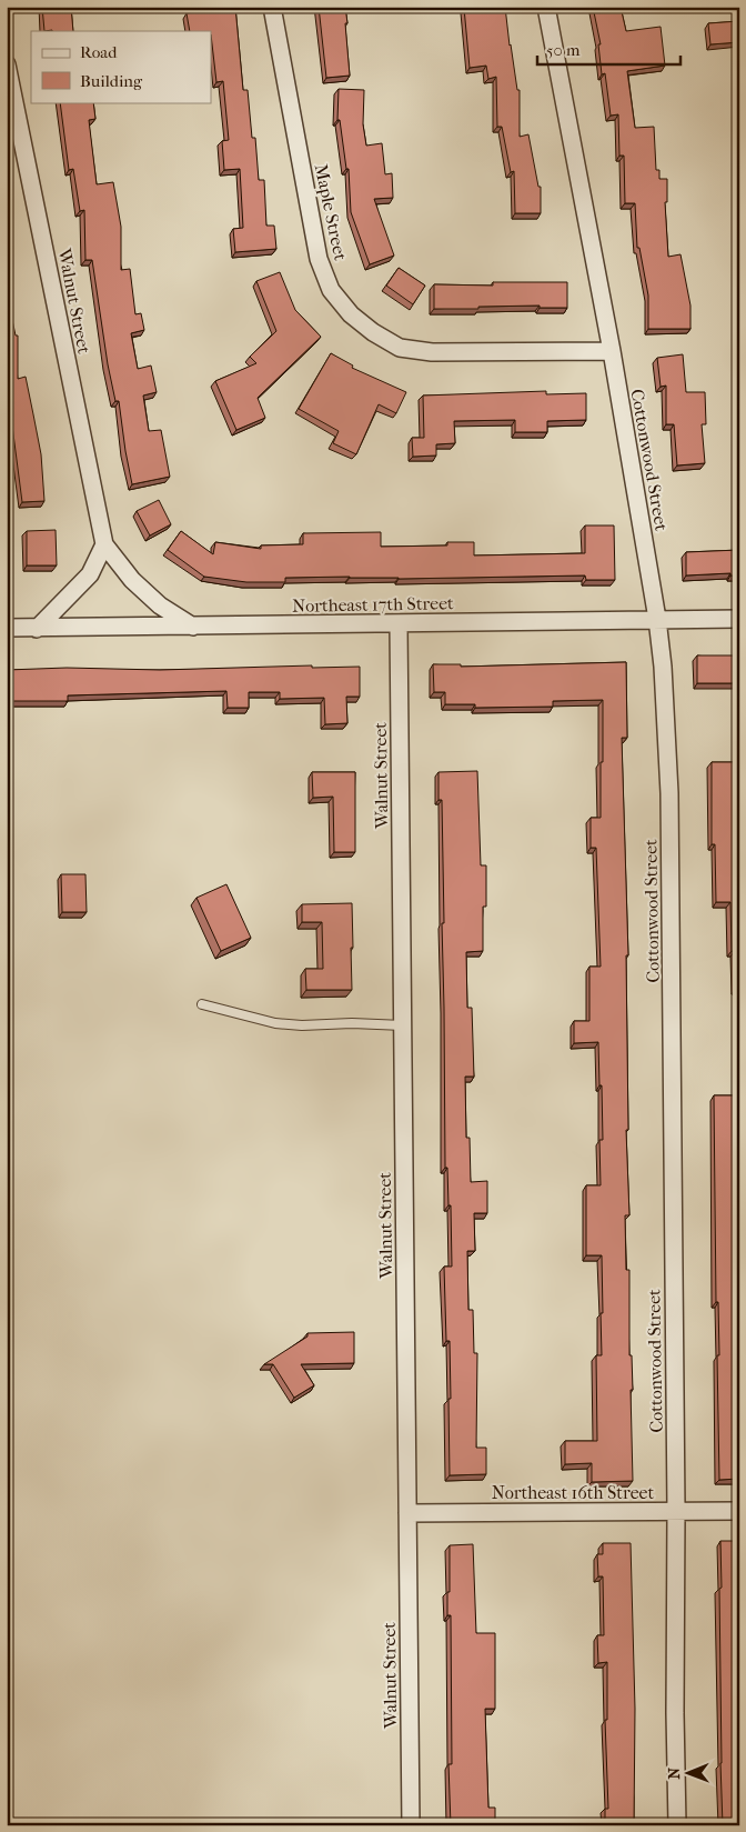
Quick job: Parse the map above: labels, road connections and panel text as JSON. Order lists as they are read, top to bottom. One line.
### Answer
{"streets":{"street":["Maple Street","Walnut Street","Cottonwood Street","Northeast 17th Street","Northeast 16th Street"]},"crossings":[["Maple Street","Cottonwood Street"],["Walnut Street","Northeast 17th Street"],["Walnut Street","Northeast 16th Street"],["Cottonwood Street","Northeast 17th Street"],["Cottonwood Street","Northeast 16th Street"]],"legend":["Road","Building"],"scale_bar":"50 m","north":"left"}
